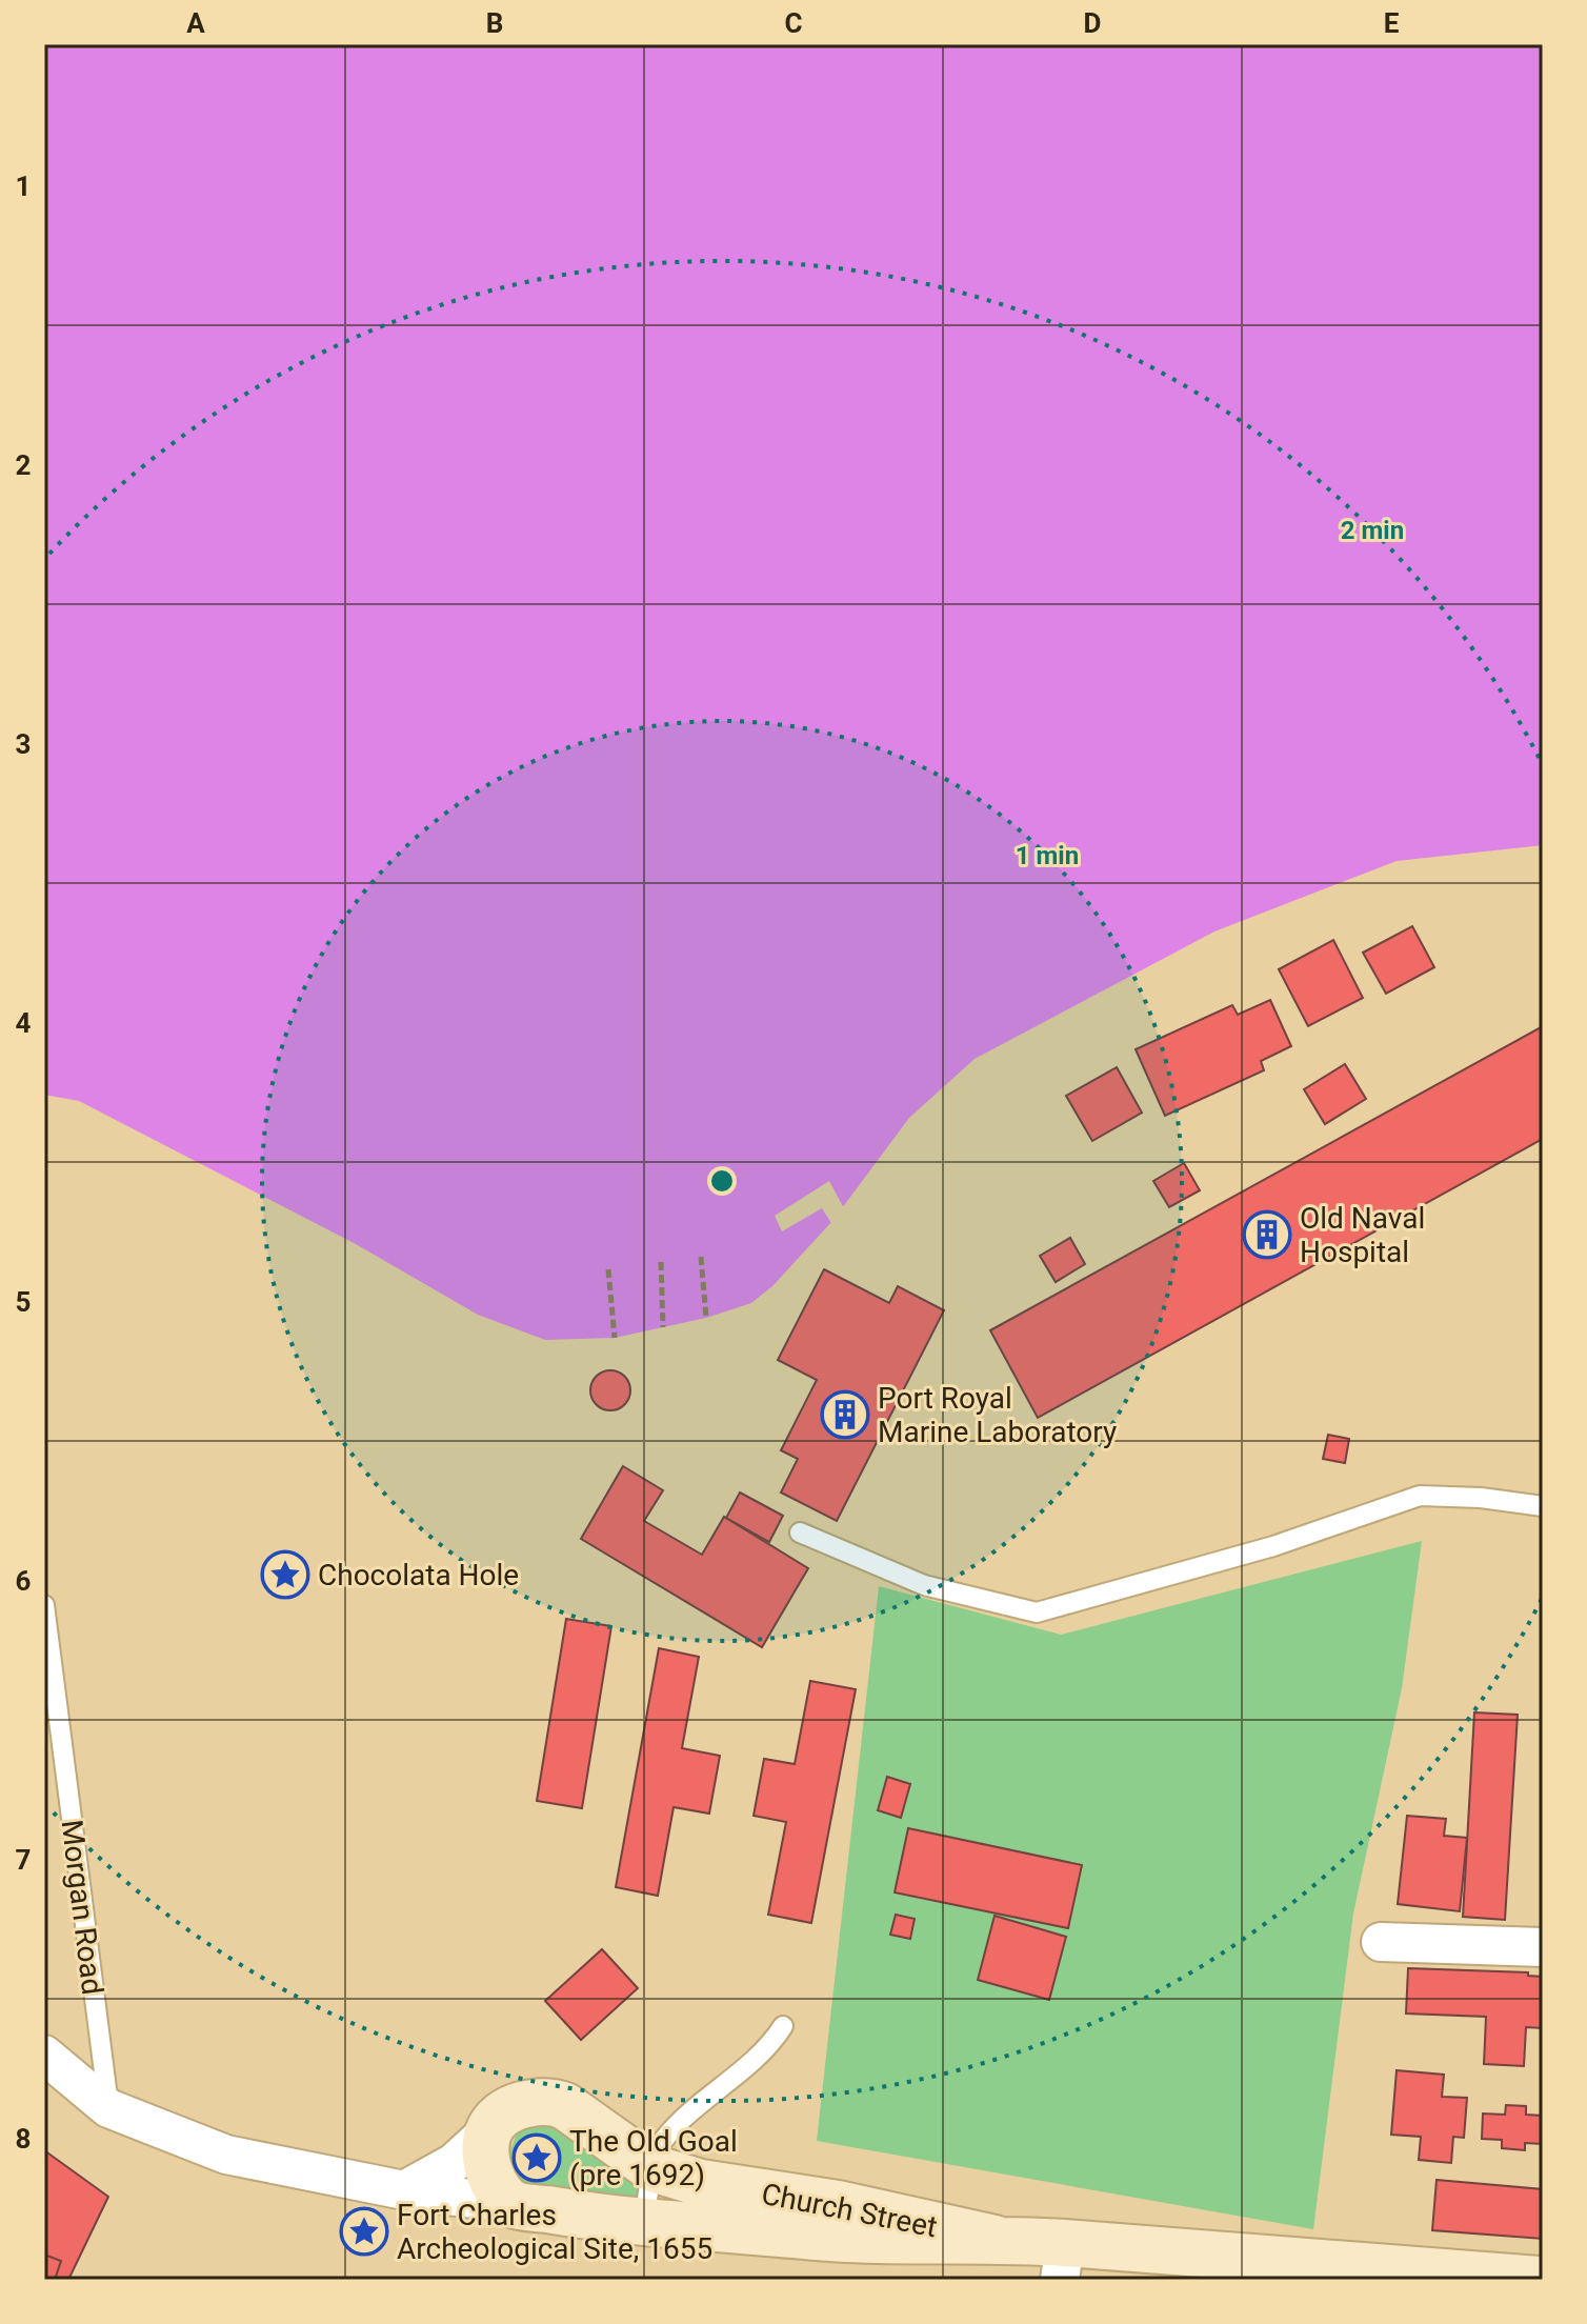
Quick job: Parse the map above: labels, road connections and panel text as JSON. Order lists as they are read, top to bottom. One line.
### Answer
{"streets":{"main road":["Church Street"],"lane":["Morgan Road"]},"crossings":[["Morgan Road","Church Street"]],"places":{"building":["Old Naval Hospital","Port Royal Marine Laboratory"],"place":["Chocolata Hole","The Old Goal (pre 1692)","Fort Charles Archeological Site, 1655"]},"grid":{"columns":["A","B","C","D","E"],"rows":["1","2","3","4","5","6","7","8"]},"rings":["2 min","1 min"]}
